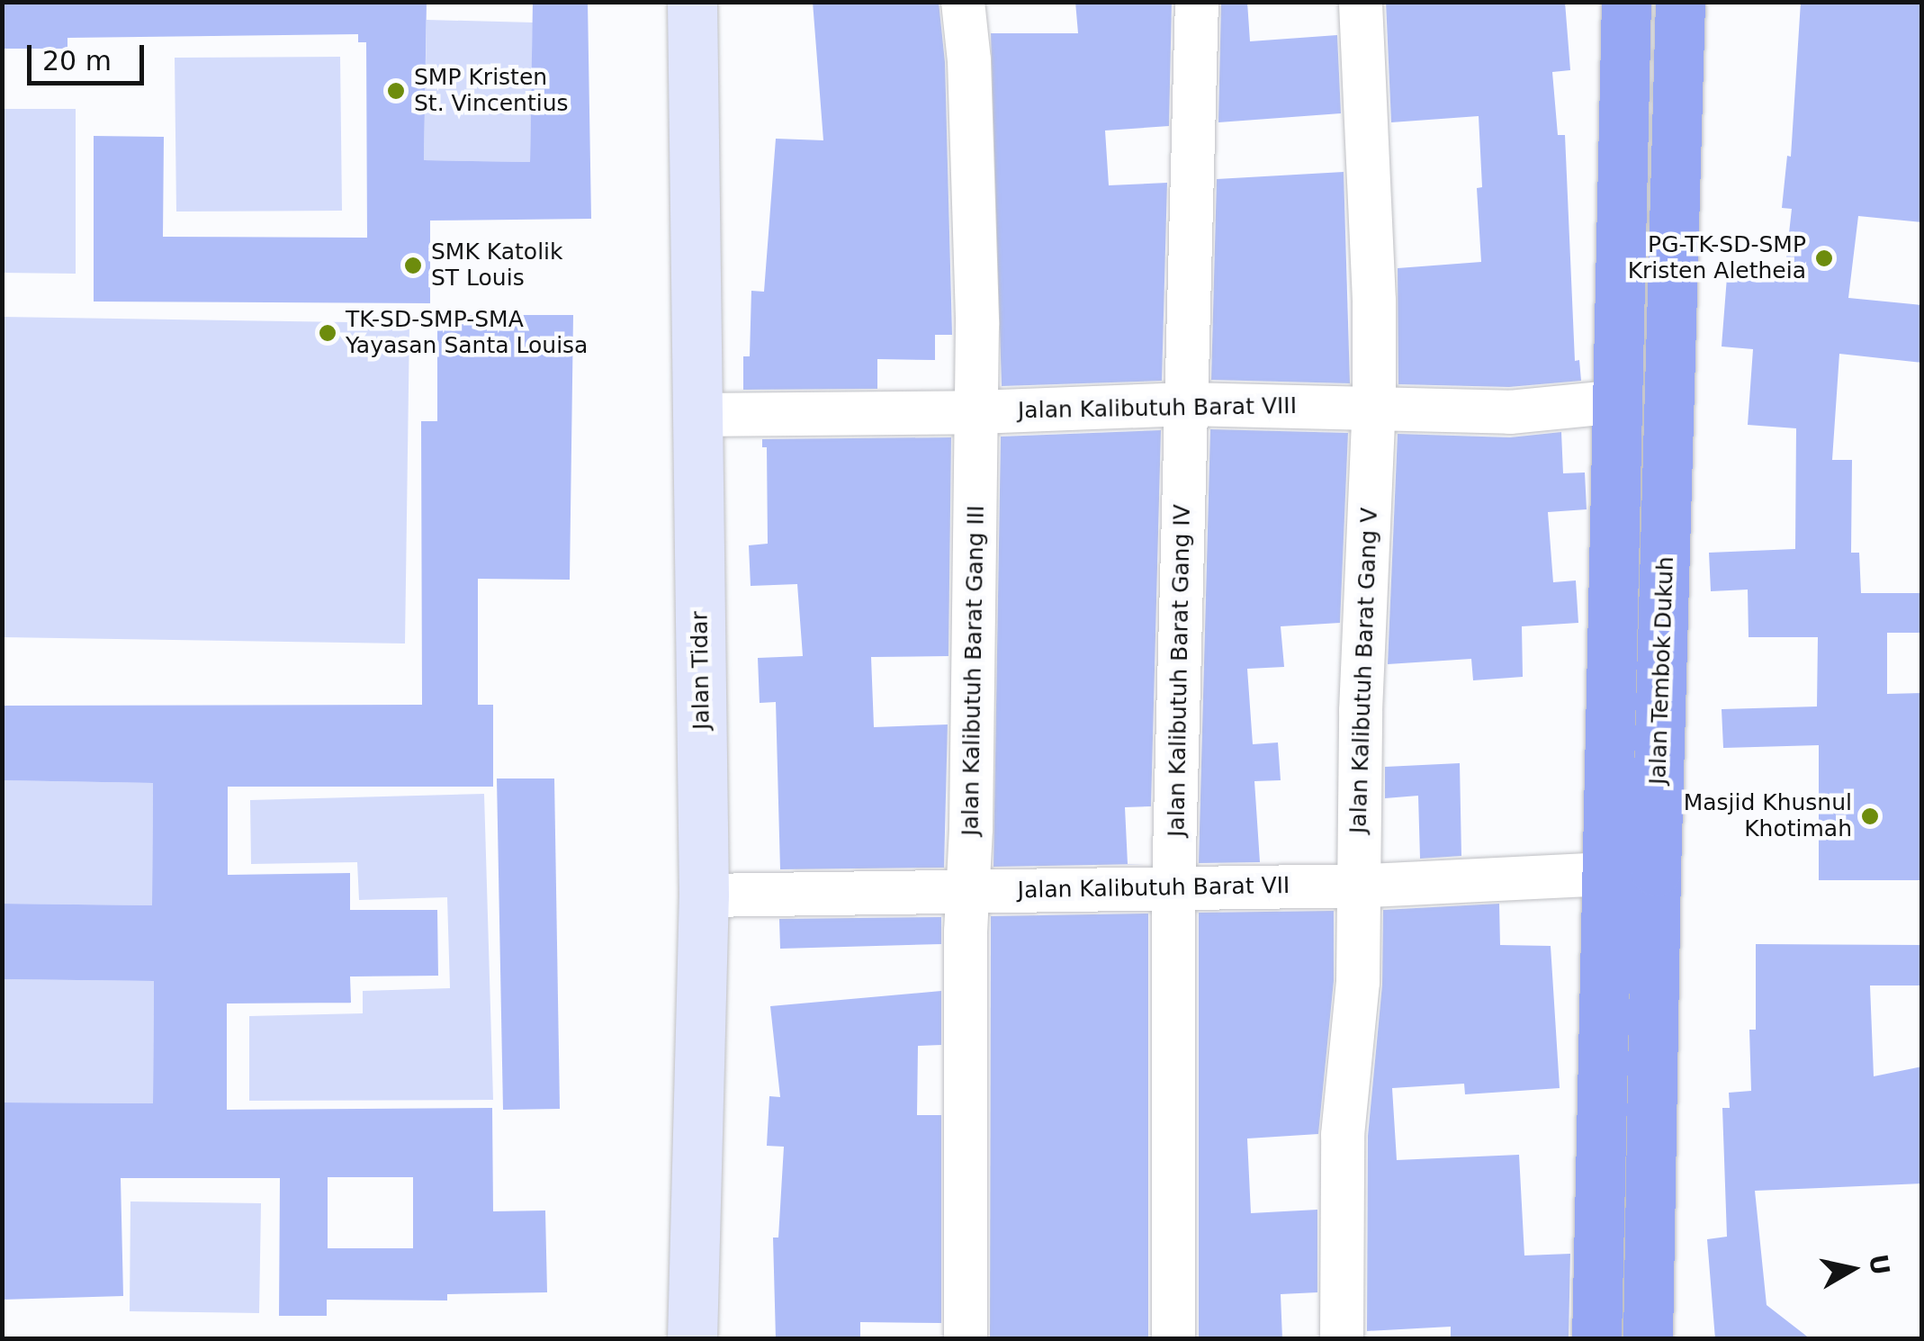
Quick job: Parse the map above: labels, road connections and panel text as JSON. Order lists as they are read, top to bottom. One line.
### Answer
{"streets":{"highway":["Jalan Tembok Dukuh"],"street":["Jalan Kalibutuh Barat VIII","Jalan Tidar","Jalan Kalibutuh Barat Gang III","Jalan Kalibutuh Barat Gang IV","Jalan Kalibutuh Barat Gang V","Jalan Kalibutuh Barat VII"]},"crossings":[["Jalan Kalibutuh Barat VIII","Jalan Tidar"],["Jalan Kalibutuh Barat VIII","Jalan Kalibutuh Barat Gang III"],["Jalan Kalibutuh Barat VIII","Jalan Kalibutuh Barat Gang IV"],["Jalan Kalibutuh Barat VIII","Jalan Kalibutuh Barat Gang V"],["Jalan Tidar","Jalan Kalibutuh Barat VII"],["Jalan Kalibutuh Barat Gang III","Jalan Kalibutuh Barat VII"],["Jalan Kalibutuh Barat Gang IV","Jalan Kalibutuh Barat VII"],["Jalan Kalibutuh Barat Gang V","Jalan Kalibutuh Barat VII"]],"places":["SMP Kristen St. Vincentius","PG-TK-SD-SMP Kristen Aletheia","SMK Katolik ST Louis","TK-SD-SMP-SMA Yayasan Santa Louisa","Masjid Khusnul Khotimah"],"scale_bar":"20 m","north":"right"}
